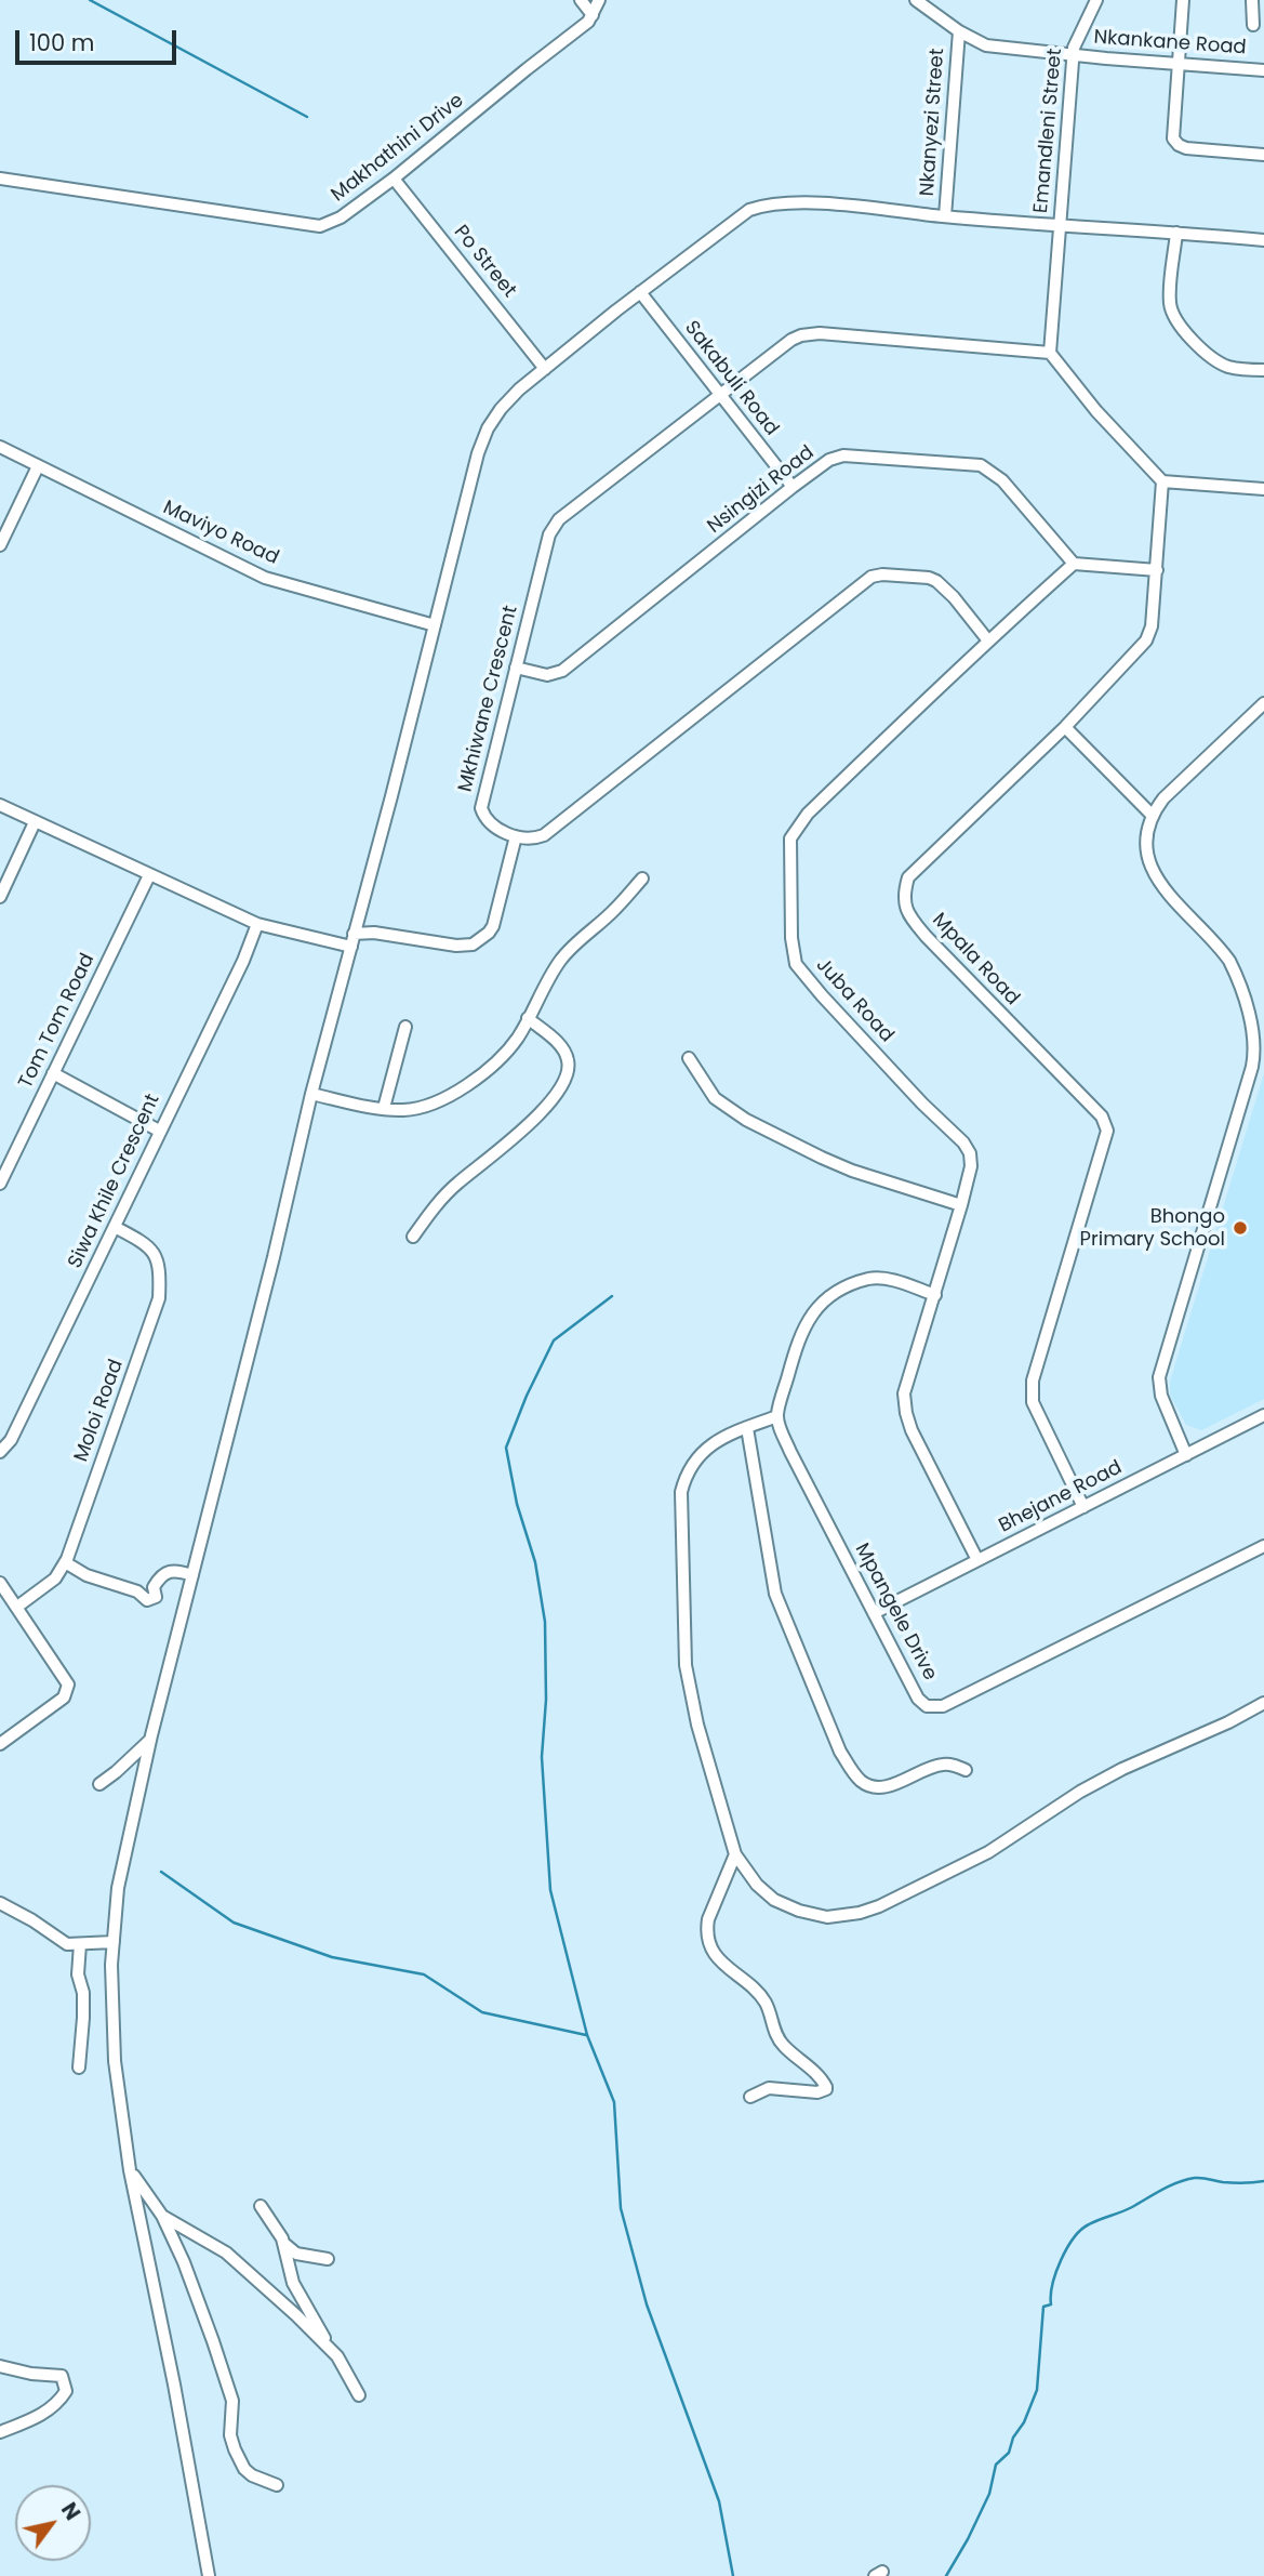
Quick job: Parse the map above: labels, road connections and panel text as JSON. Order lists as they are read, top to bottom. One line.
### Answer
{"streets":{"street":["Nkankane Road","Nkanyezi Street","Emandleni Street","Makhathini Drive","Po Street","Sakabuli Road","Nsingizi Road","Maviyo Road","Mkhiwane Crescent","Mpala Road","Juba Road","Tom Tom Road","Siwa Khile Crescent","Moloi Road","Bhejane Road","Mpangele Drive"]},"crossings":[["Nkankane Road","Nkanyezi Street"],["Nkankane Road","Emandleni Street"],["Emandleni Street","Mkhiwane Crescent"],["Makhathini Drive","Po Street"],["Sakabuli Road","Nsingizi Road"],["Sakabuli Road","Mkhiwane Crescent"],["Nsingizi Road","Mkhiwane Crescent"],["Nsingizi Road","Juba Road"],["Mpala Road","Bhejane Road"],["Juba Road","Bhejane Road"],["Siwa Khile Crescent","Moloi Road"],["Bhejane Road","Mpangele Drive"]],"places":["Bhongo Primary School"],"scale_bar":"100 m","north":"top right"}
